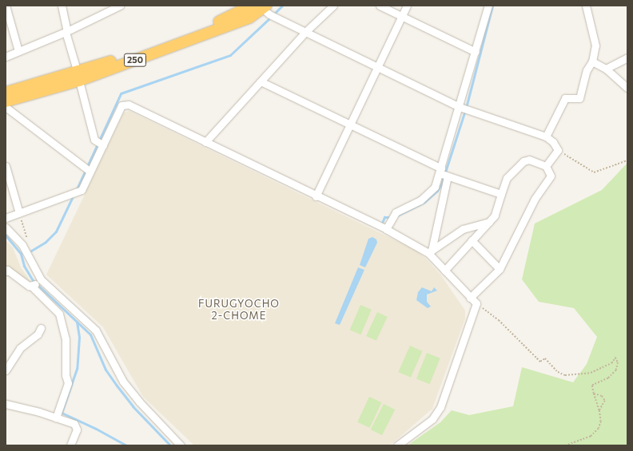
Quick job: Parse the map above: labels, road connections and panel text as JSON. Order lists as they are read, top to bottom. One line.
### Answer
{"streets":{"highway":["250"]},"districts":["FURUGYOCHO 2-CHOME"]}
